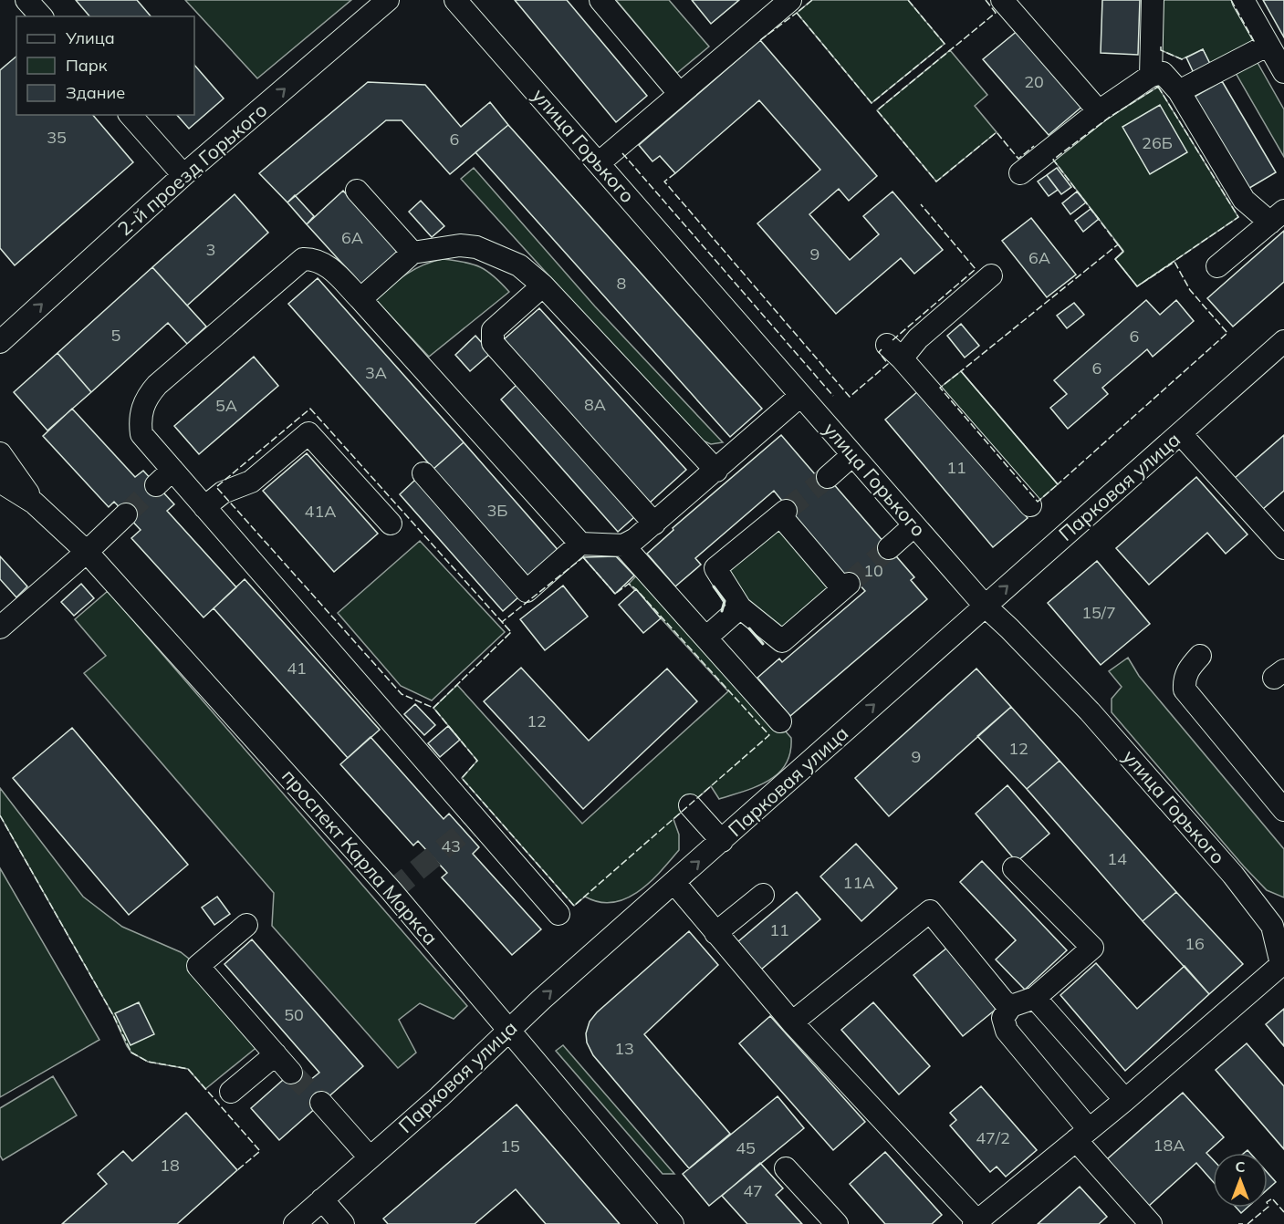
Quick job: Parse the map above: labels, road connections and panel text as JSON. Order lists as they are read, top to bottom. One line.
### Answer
{"streets":{"street":["улица Горького","2-й проезд Горького","Парковая улица","проспект Карла Маркса"]},"crossings":[["улица Горького","Парковая улица"],["Парковая улица","проспект Карла Маркса"]],"one_way":["2-й проезд Горького","Парковая улица"],"house_numbers":["20","35","6","26Б","6А","3","9","6А","8","5","6","6","3А","8А","5А","11","3Б","41А","10","15/7","41","12","12","9","43","14","11А","11","16","50","13","47/2","18А","15","45","18","47"],"legend":["Улица","Парк","Здание"],"north":"top"}
